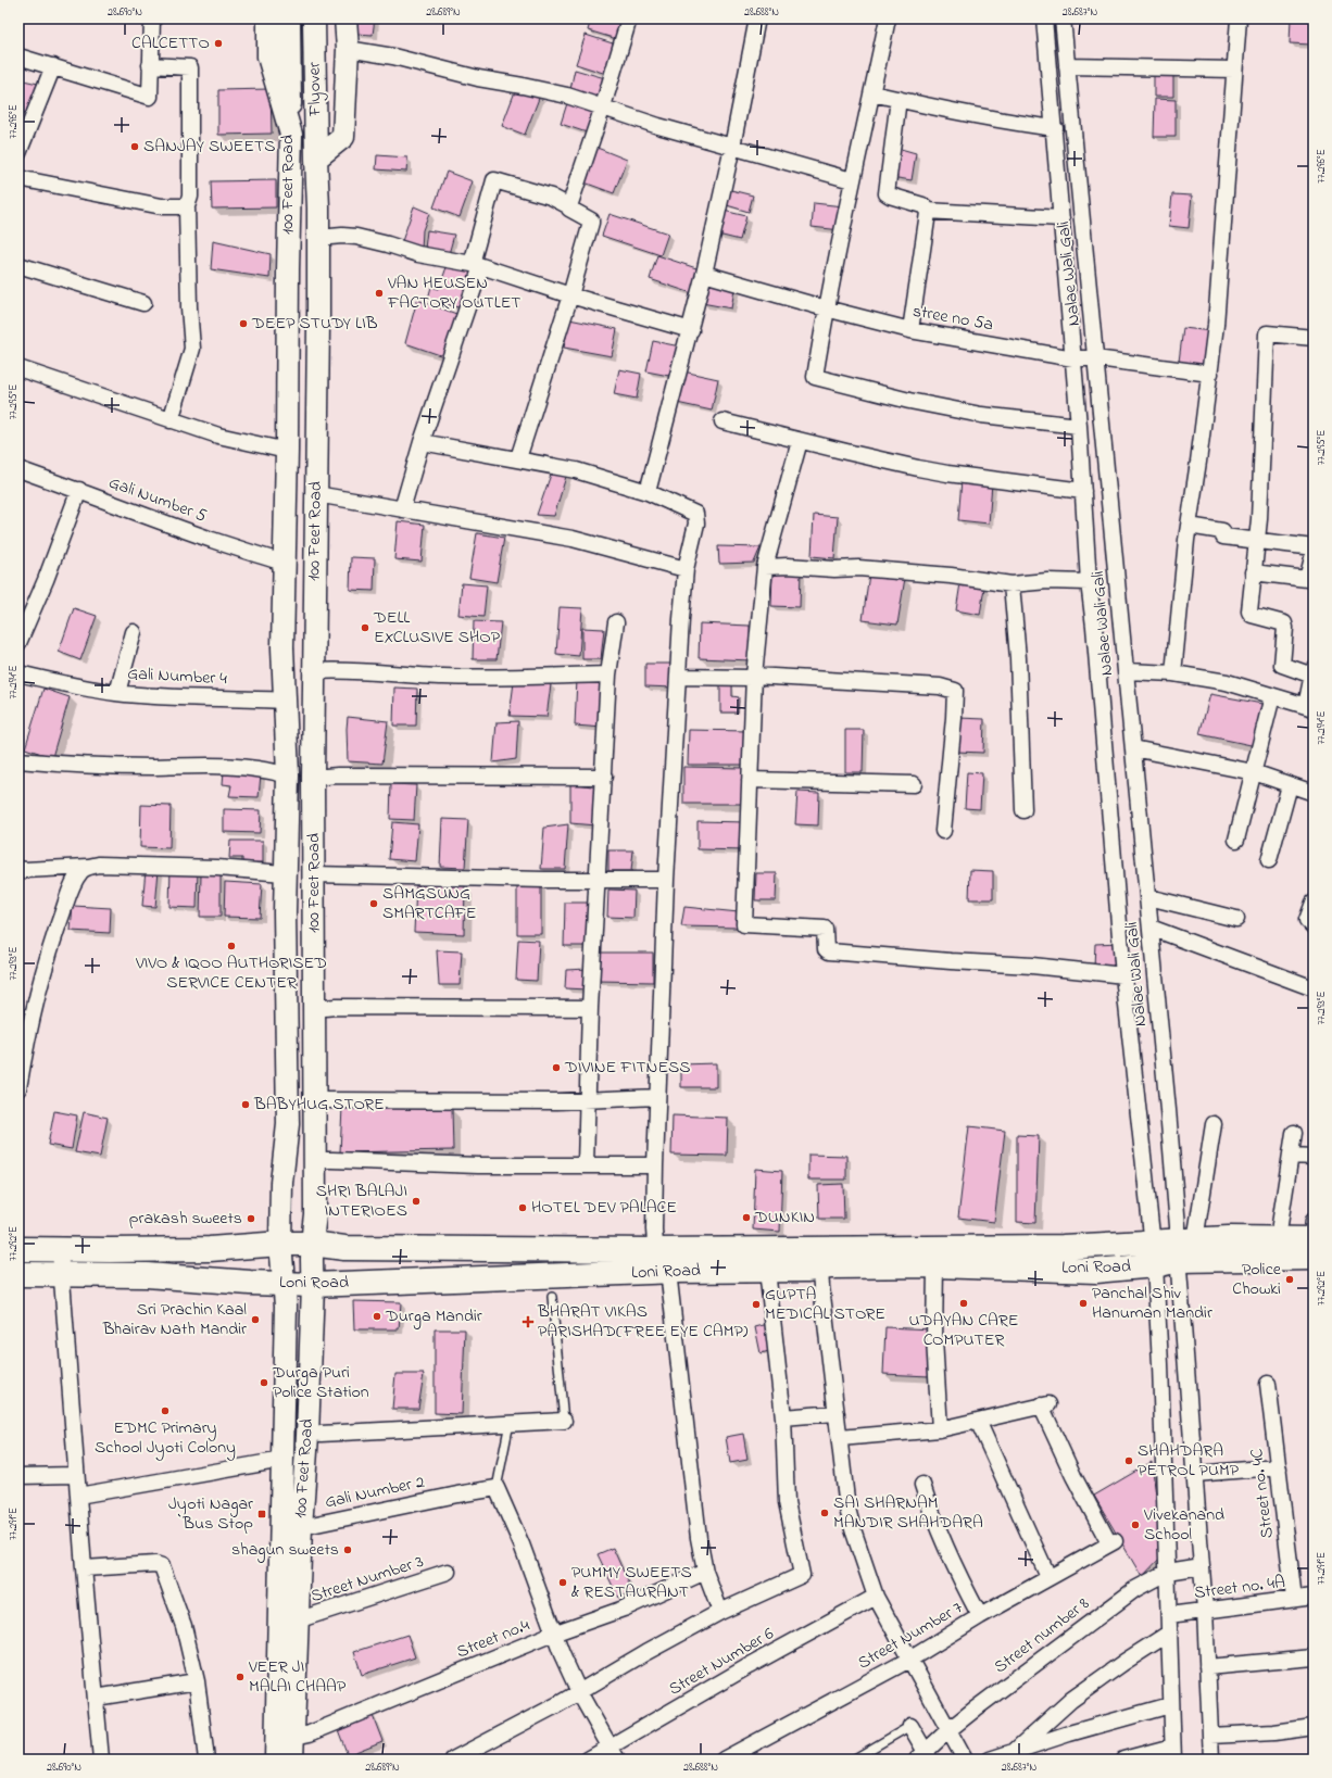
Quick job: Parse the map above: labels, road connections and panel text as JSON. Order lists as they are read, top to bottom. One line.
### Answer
{"streets":{"highway":["Loni Road"],"main road":["Flyover","100 Feet Road"],"street":["Nalae Wali Gali","stree no 5a","Gali Number 5","Gali Number 4","Gali Number 2","Street no. 4C","Street Number 3","Street no. 4A","Street Number 7","Street number 8","Street no.4","Street Number 6"]},"crossings":[["Flyover","100 Feet Road"],["100 Feet Road","Gali Number 5"],["100 Feet Road","Gali Number 4"],["100 Feet Road","Loni Road"],["100 Feet Road","Gali Number 2"],["100 Feet Road","Street Number 3"],["100 Feet Road","Street no.4"],["Nalae Wali Gali","stree no 5a"],["Nalae Wali Gali","Loni Road"],["Street no. 4C","Street no. 4A"]],"places":{"other":["CALCETTO","SANJAY SWEETS","VAN HEUSEN FACTORY OUTLET","DEEP STUDY LIB","DELL EXCLUSIVE SHOP","SAMGSUNG SMARTCAFE","VIVO & IQOO AUTHORISED SERVICE CENTER","DIVINE FITNESS","BABYHUG STORE","SHRI BALAJI INTERIOES","HOTEL DEV PALACE","DUNKIN","prakash sweets","Police Chowki","UDAYAN CARE COMPUTER","Panchal Shiv Hanuman Mandir","GUPTA MEDICAL STORE","Durga Mandir","Sri Prachin Kaal Bhairav Nath Mandir","Durga Puri Police Station","EDMC Primary School Jyoti Colony","SHAHDARA PETROL PUMP","SAI SHARNAM MANDIR SHAHDARA","Vivekanand School","shagun sweets","PUMMY SWEETS & RESTAURANT","VEER JI MALAI CHAAP"],"health":["BHARAT VIKAS PARISHAD(FREE EYE CAMP)"],"transit":["Jyoti Nagar Bus Stop"]},"coordinates":["28.690°N","28.689°N","28.688°N","28.687°N","77.296°E","77.295°E","77.294°E","77.293°E","77.292°E","77.291°E"]}
